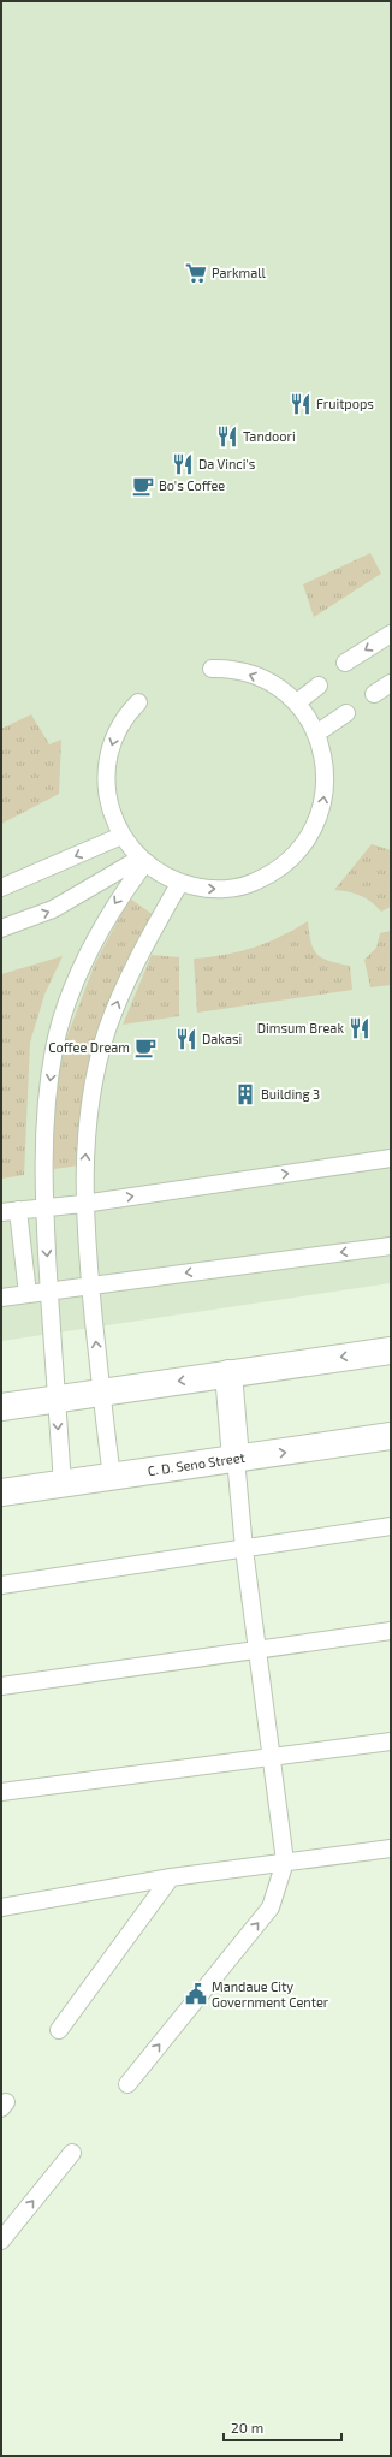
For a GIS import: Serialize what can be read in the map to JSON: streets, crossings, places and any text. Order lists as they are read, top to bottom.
{
  "streets": {
    "street": ["C. D. Seno Street"]
  },
  "places": {
    "supermarket": ["Parkmall"],
    "restaurant": [
      "Fruitpops",
      "Tandoori",
      "Da Vinci's",
      "Dimsum Break",
      "Dakasi"
    ],
    "cafe": ["Bo's Coffee", "Coffee Dream"],
    "building": ["Building 3"],
    "public building": ["Mandaue City Government Center"]
  },
  "scale_bar": "20 m"
}
